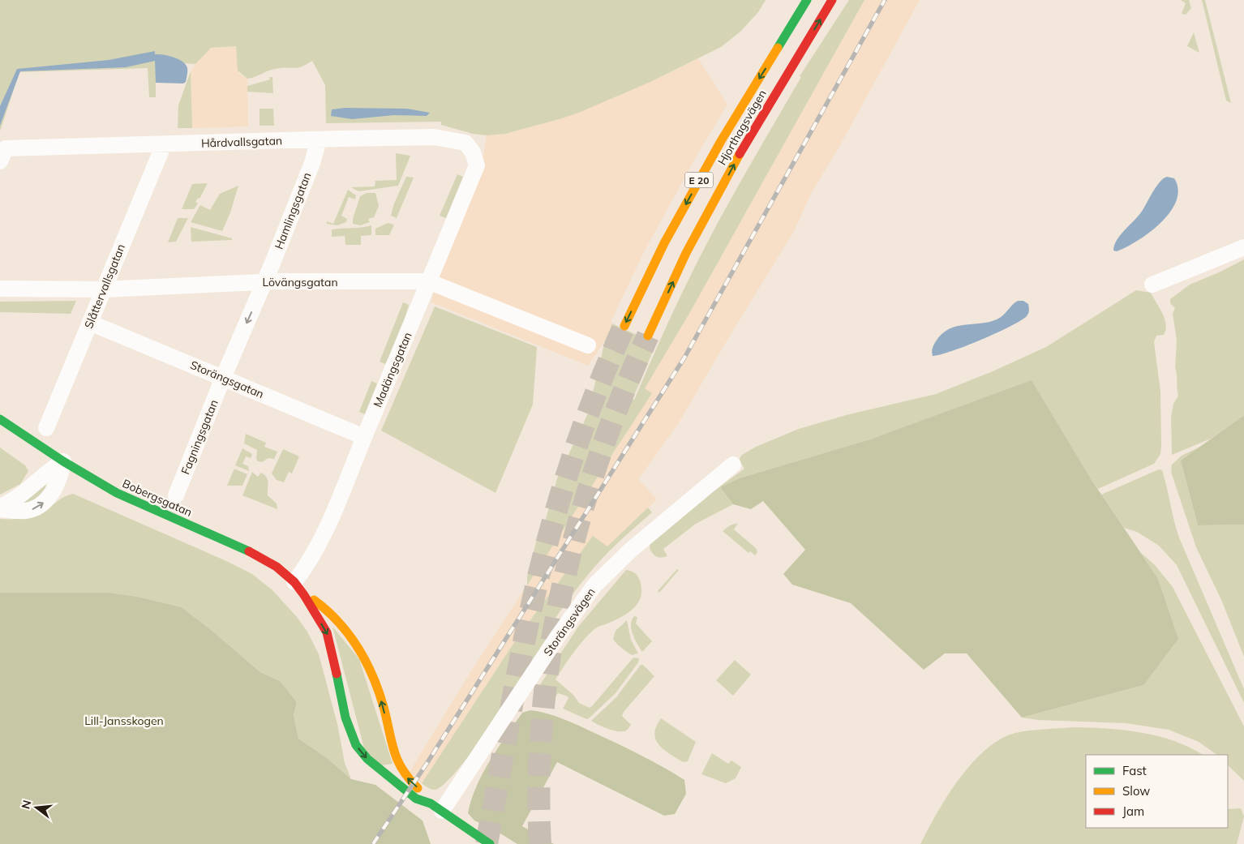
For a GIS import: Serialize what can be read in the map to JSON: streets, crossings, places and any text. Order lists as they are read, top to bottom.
{
  "streets": {
    "main road": ["Hjorthagsvägen", "E 20", "Bobergsgatan"],
    "street": [
      "Hårdvallsgatan",
      "Hamlingsgatan",
      "Lövängsgatan",
      "Slåttervallsgatan",
      "Madängsgatan",
      "Storängsgatan",
      "Fagningsgatan",
      "Storängsvägen"
    ]
  },
  "crossings": [
    ["Hårdvallsgatan", "Hamlingsgatan"],
    ["Hårdvallsgatan", "Slåttervallsgatan"],
    ["Hårdvallsgatan", "Madängsgatan"],
    ["Hamlingsgatan", "Lövängsgatan"],
    ["Hamlingsgatan", "Storängsgatan"],
    ["Hamlingsgatan", "Fagningsgatan"],
    ["Lövängsgatan", "Slåttervallsgatan"],
    ["Lövängsgatan", "Madängsgatan"],
    ["Slåttervallsgatan", "Storängsgatan"],
    ["Madängsgatan", "Storängsgatan"],
    ["Madängsgatan", "Bobergsgatan"],
    ["Storängsgatan", "Fagningsgatan"],
    ["Bobergsgatan", "Storängsvägen"]
  ],
  "one_way": ["Hamlingsgatan"],
  "parks": ["Lill-Jansskogen"],
  "legend": ["Fast", "Slow", "Jam"],
  "north": "left"
}
